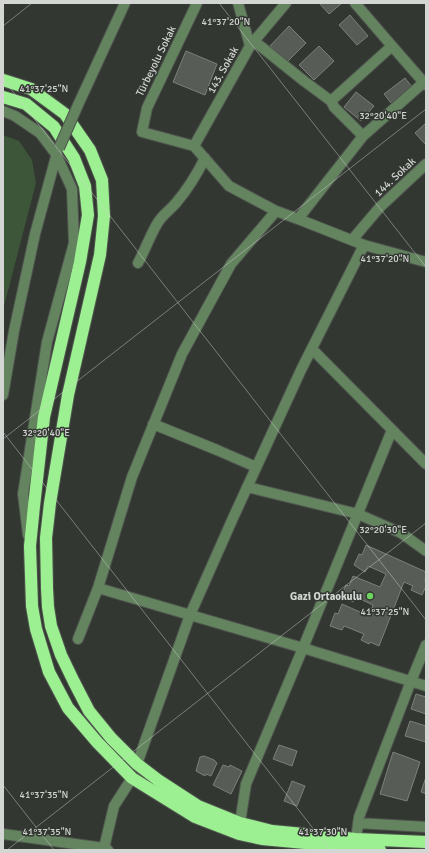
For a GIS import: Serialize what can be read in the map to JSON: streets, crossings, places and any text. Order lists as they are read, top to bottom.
{
  "streets": {
    "street": ["Türbeyolu Sokak", "143. Sokak", "144. Sokak"]
  },
  "crossings": [
    ["Türbeyolu Sokak", "143. Sokak"]
  ],
  "places": ["Gazi Ortaokulu"],
  "coordinates": [
    "41°37'20\"N",
    "41°37'25\"N",
    "32°20'40\"E",
    "32°20'30\"E",
    "41°37'35\"N",
    "41°37'30\"N"
  ]
}
